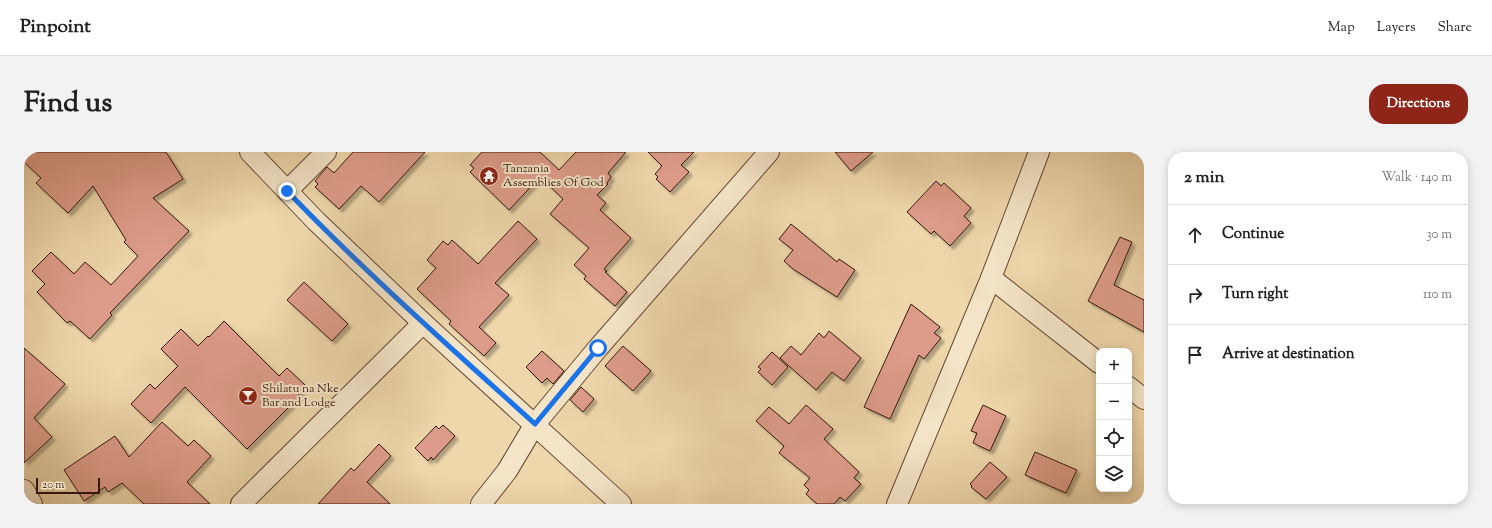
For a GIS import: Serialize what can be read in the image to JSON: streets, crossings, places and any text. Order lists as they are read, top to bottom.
{
  "places": {
    "temple": ["Tanzania Assemblies Of God"],
    "bar": ["Shilatu na Nke Bar and Lodge"]
  },
  "scale_bar": "20 m",
  "page": {
    "header": "Pinpoint",
    "nav": ["Map", "Layers", "Share"],
    "title": "Find us",
    "buttons": "Directions",
    "heading": ["2 min", "Walk · 140 m"],
    "list": [
      ["Continue", "30 m"],
      ["Turn right", "110 m"],
      "Arrive at destination"
    ],
    "map_buttons": ["+", "−"],
    "scale": "20 m"
  }
}
